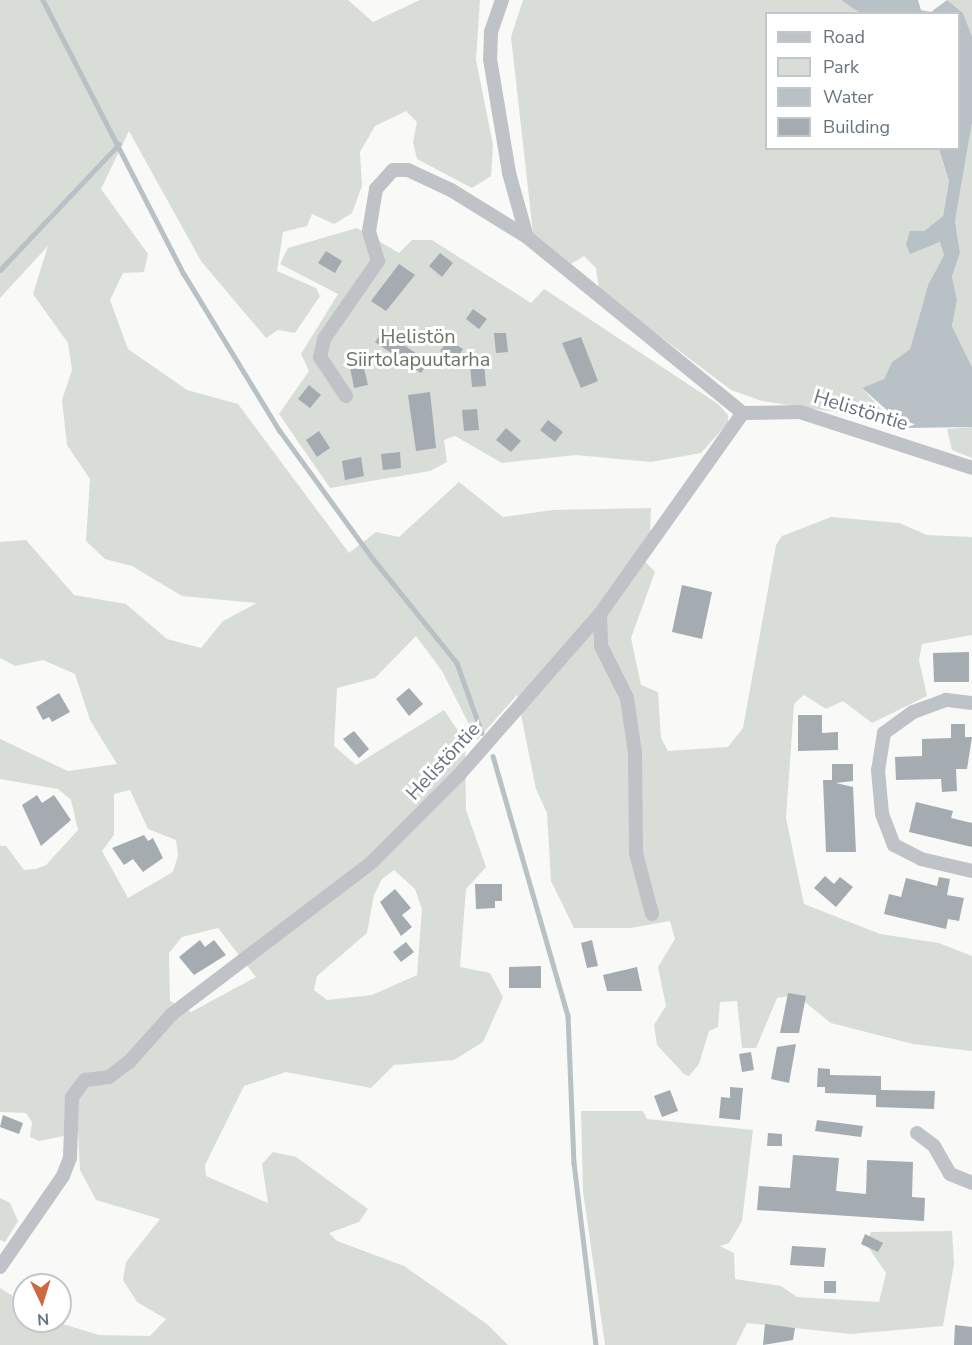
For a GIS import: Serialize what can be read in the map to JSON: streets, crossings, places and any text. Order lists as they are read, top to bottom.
{
  "streets": {
    "street": ["Helistöntie"]
  },
  "parks": ["Helistön Siirtolapuutarha"],
  "legend": [
    "Road",
    "Park",
    "Water",
    "Building"
  ],
  "north": "bottom"
}
